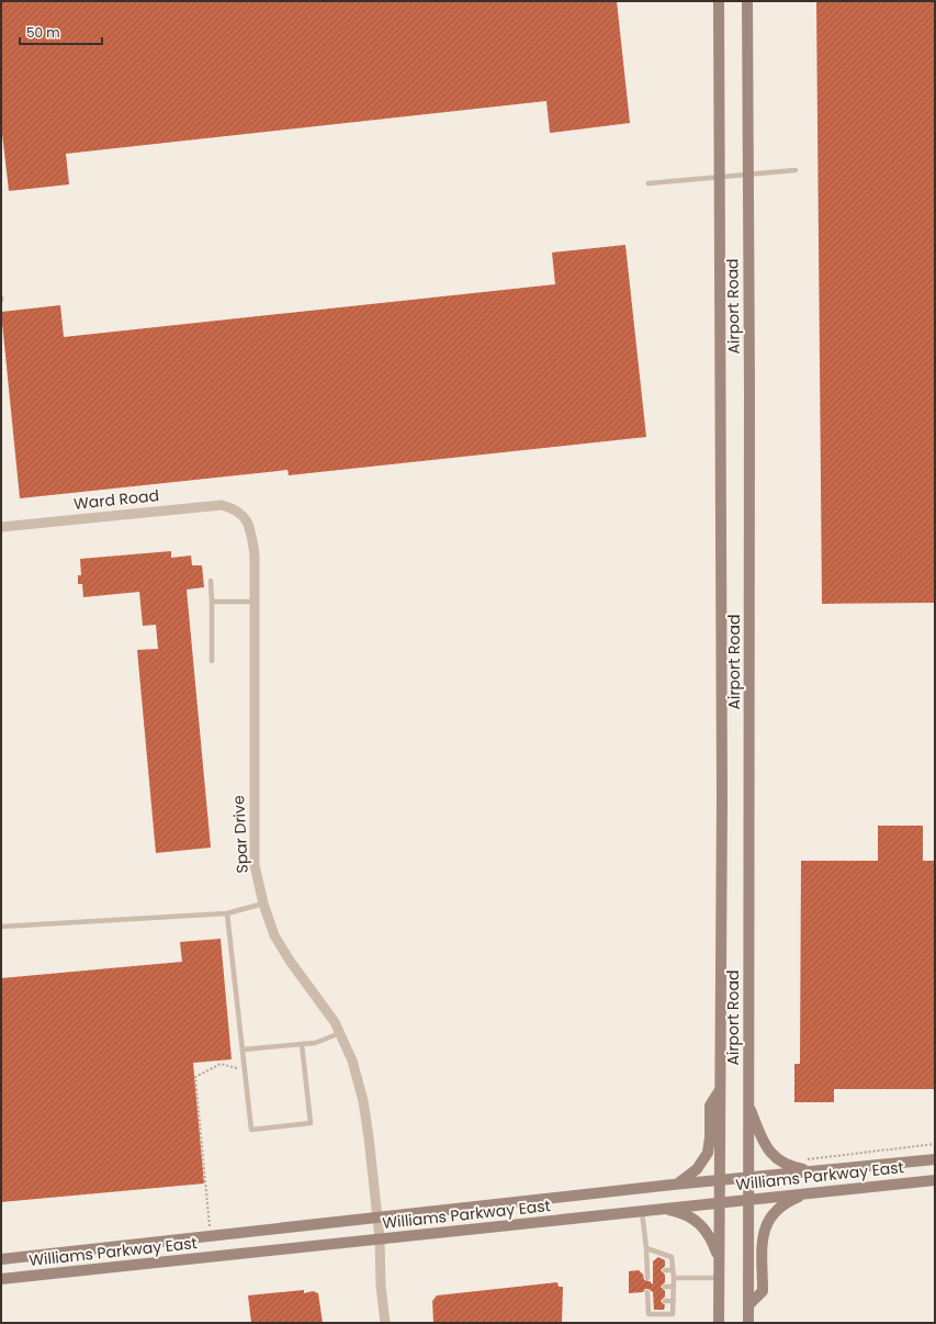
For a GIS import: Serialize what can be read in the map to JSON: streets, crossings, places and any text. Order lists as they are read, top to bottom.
{
  "streets": {
    "main road": ["Airport Road", "Williams Parkway East"],
    "street": ["Ward Road", "Spar Drive"]
  },
  "crossings": [
    ["Airport Road", "Williams Parkway East"],
    ["Ward Road", "Spar Drive"],
    ["Spar Drive", "Williams Parkway East"]
  ],
  "scale_bar": "50 m"
}
